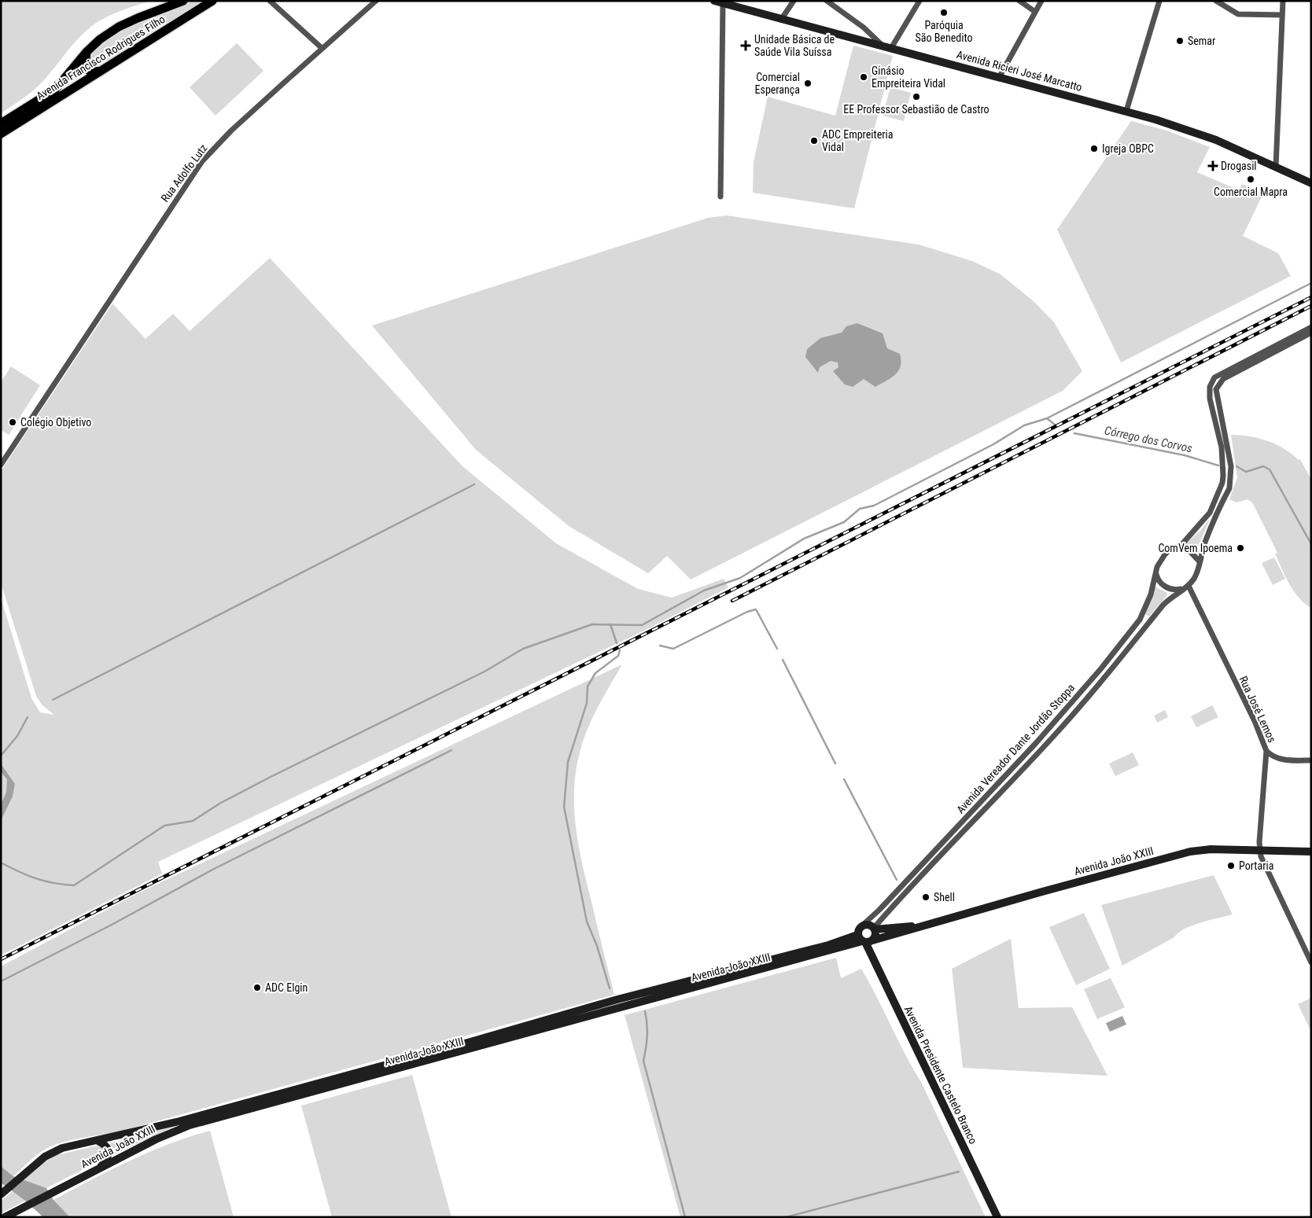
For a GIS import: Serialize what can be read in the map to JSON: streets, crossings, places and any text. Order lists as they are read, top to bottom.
{
  "streets": {
    "main road": [
      "Avenida Francisco Rodrigues Filho",
      "Avenida Ricieri José Marcatto",
      "Avenida João XXIII",
      "Avenida Presidente Castelo Branco"
    ],
    "street": ["Rua Adolfo Lutz", "Rua José Lemos", "Avenida Vereador Dante Jordão Stoppa"]
  },
  "crossings": [
    ["Rua José Lemos", "Avenida Vereador Dante Jordão Stoppa"],
    ["Rua José Lemos", "Avenida João XXIII"],
    ["Avenida Vereador Dante Jordão Stoppa", "Avenida João XXIII"],
    ["Avenida João XXIII", "Avenida Presidente Castelo Branco"]
  ],
  "water": ["Córrego dos Corvos"],
  "places": {
    "other": [
      "Paróquia São Benedito",
      "Semar",
      "Ginásio Empreiteira Vidal",
      "Comercial Esperança",
      "EE Professor Sebastião de Castro",
      "ADC Empreiteria Vidal",
      "Igreja OBPC",
      "Comercial Mapra",
      "Colégio Objetivo",
      "ComVem Ipoema",
      "Portaria",
      "Shell",
      "ADC Elgin"
    ],
    "health": ["Unidade Básica de Saúde Vila Suíssa", "Drogasil"]
  }
}
